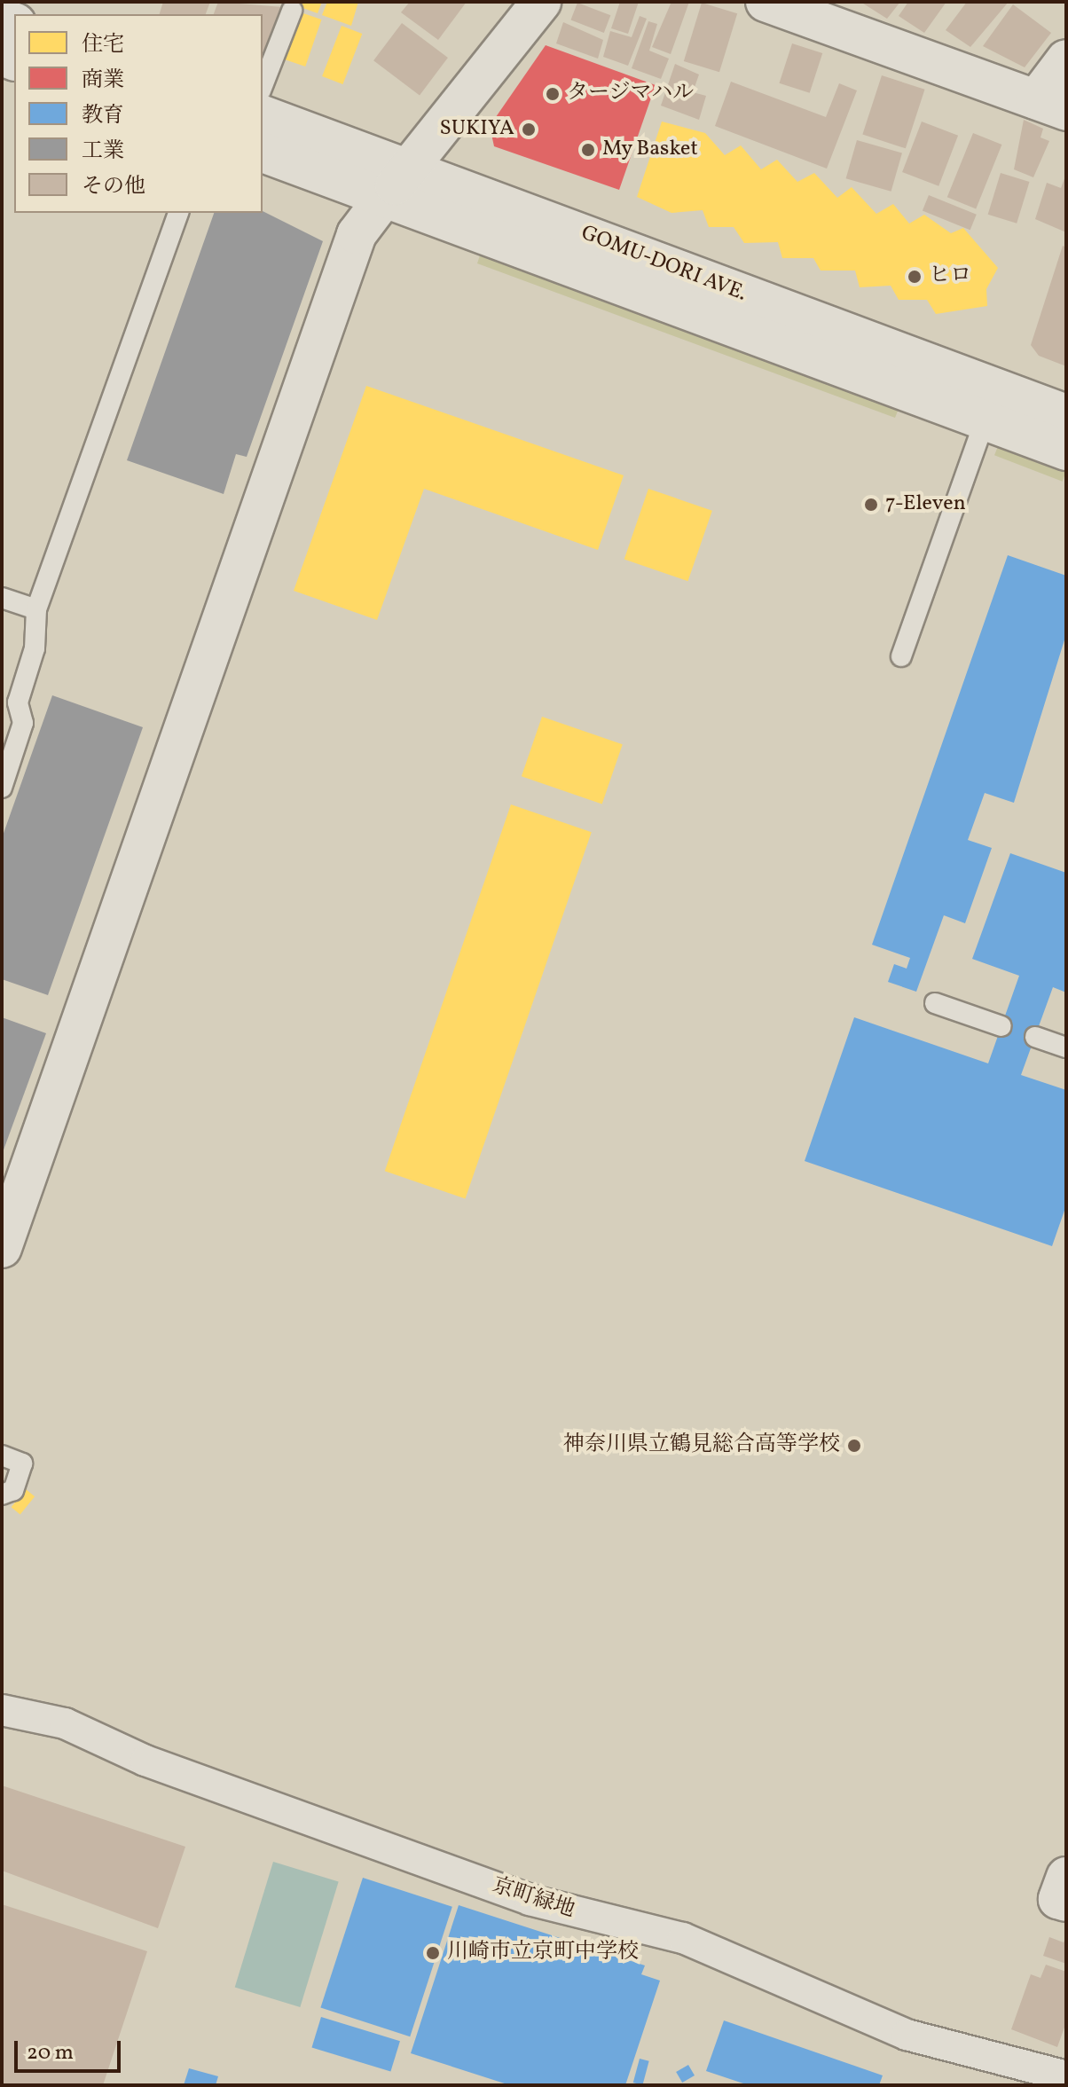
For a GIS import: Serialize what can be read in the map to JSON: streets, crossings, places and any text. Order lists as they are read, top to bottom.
{
  "streets": {
    "street": ["GOMU-DORI AVE.", "京町緑地"]
  },
  "places": [
    "タージマハル",
    "SUKIYA",
    "My Basket",
    "ヒロ",
    "7-Eleven",
    "神奈川県立鶴見総合高等学校",
    "川崎市立京町中学校"
  ],
  "legend": [
    "住宅",
    "商業",
    "教育",
    "工業",
    "その他"
  ],
  "scale_bar": "20 m"
}
